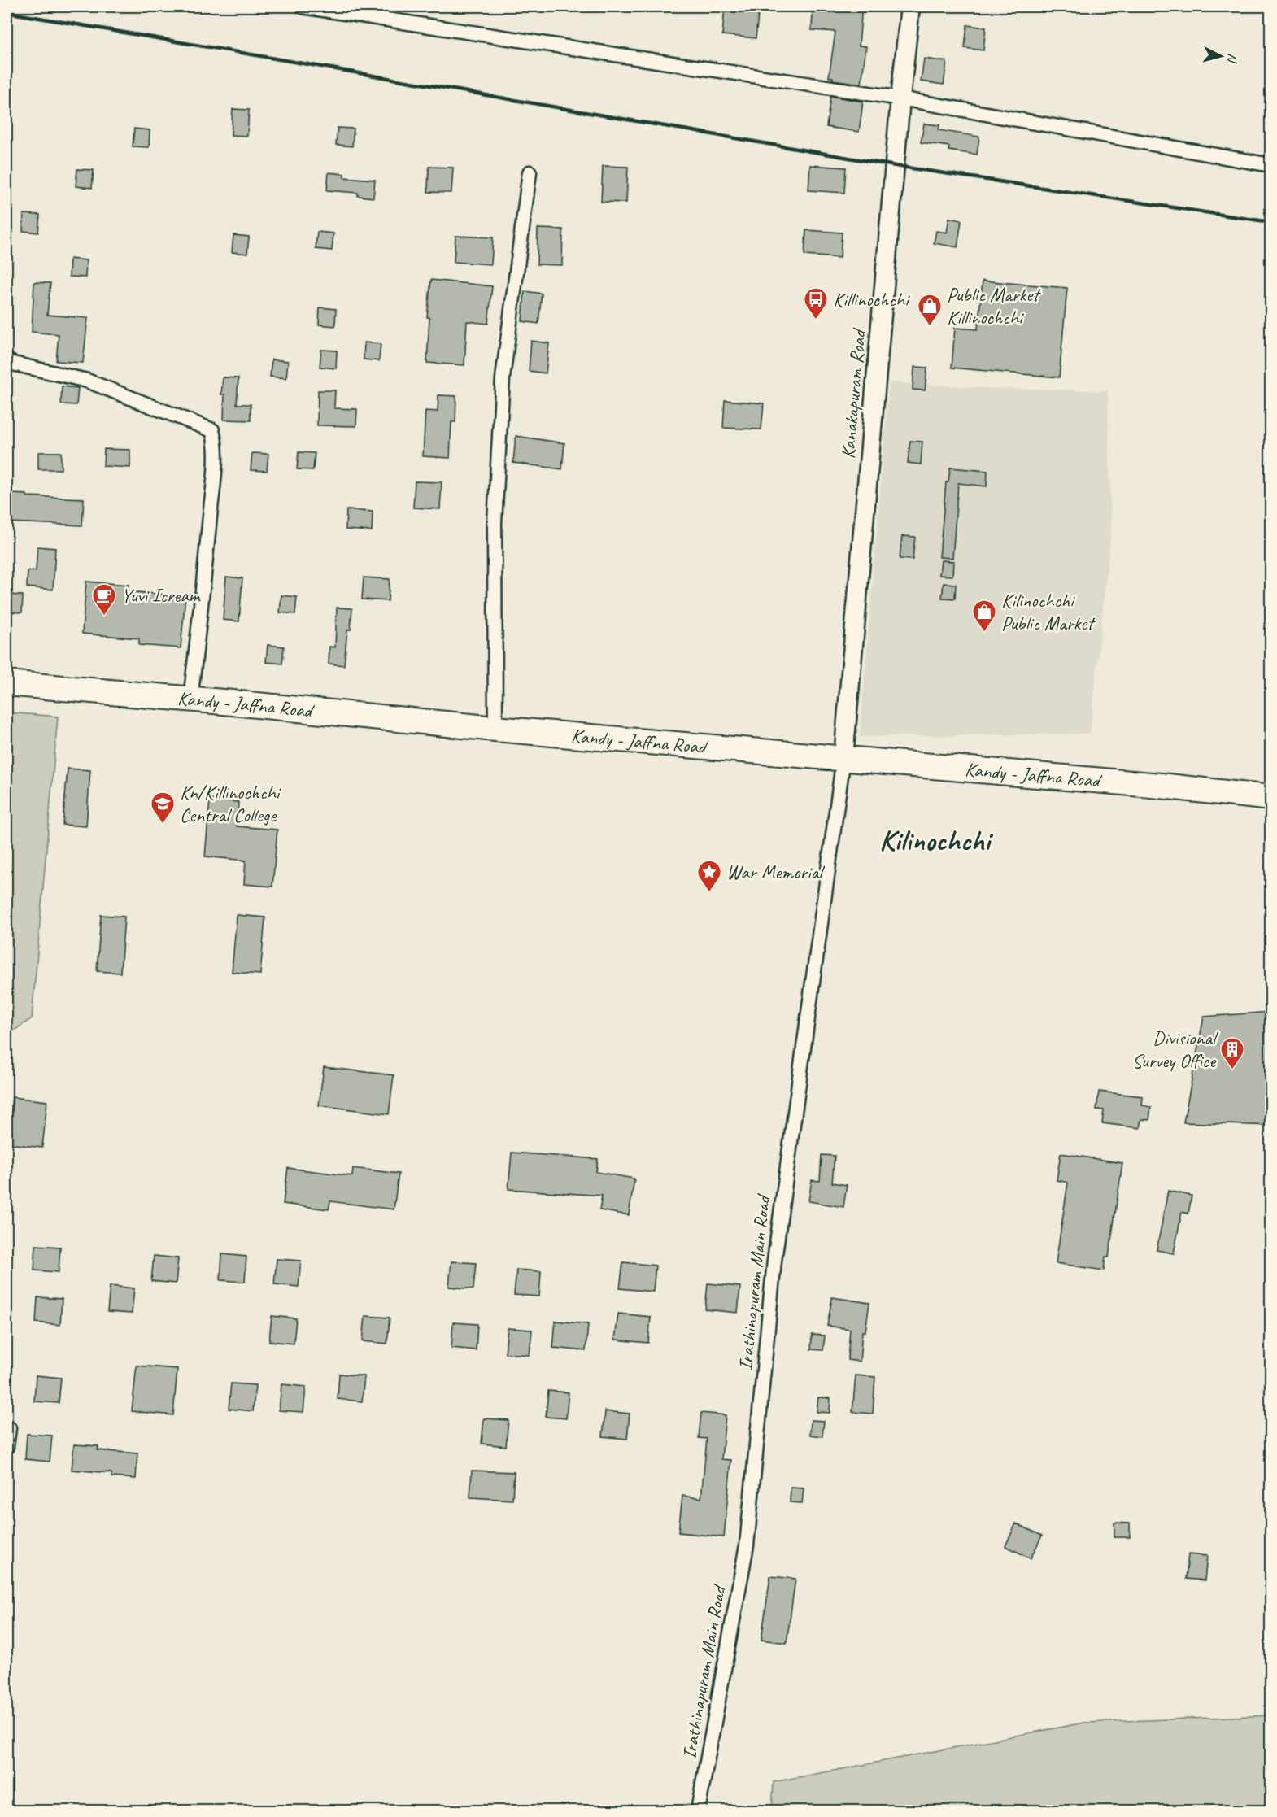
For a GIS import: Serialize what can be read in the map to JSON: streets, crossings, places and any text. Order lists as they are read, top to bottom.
{
  "streets": {
    "highway": ["Kandy - Jaffna Road"],
    "street": ["Kanakapuram Road", "Irathinapuram Main Road"]
  },
  "crossings": [
    ["Kanakapuram Road", "Kandy - Jaffna Road"],
    ["Kanakapuram Road", "Irathinapuram Main Road"],
    ["Kandy - Jaffna Road", "Irathinapuram Main Road"]
  ],
  "districts": ["Kilinochchi"],
  "places": {
    "bus stop": ["Killinochchi"],
    "shop": ["Public Market Killinochchi", "Kilinochchi Public Market"],
    "cafe": ["Yuvi Icream"],
    "school or university": ["Kn/Killinochchi Central College"],
    "place": ["War Memorial"],
    "building": ["Divisional Survey Office"]
  },
  "north": "right"
}
